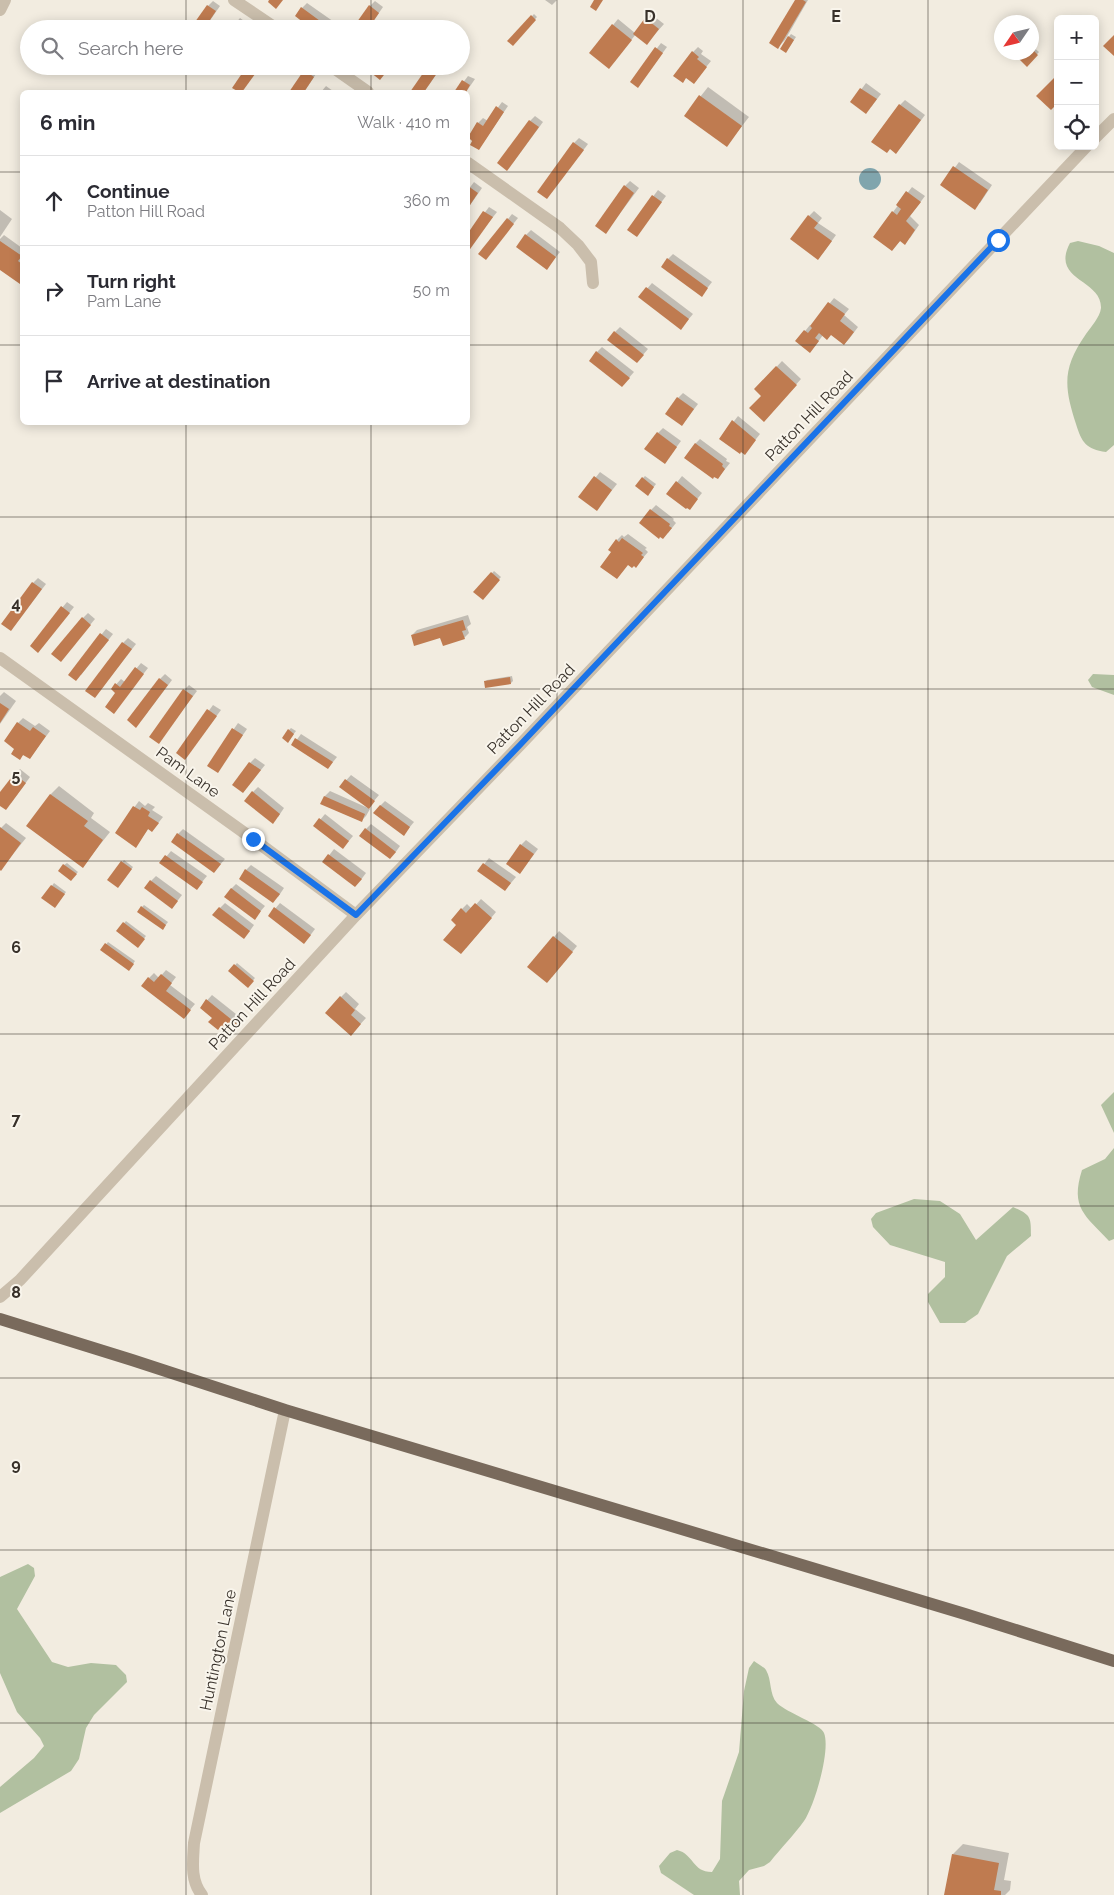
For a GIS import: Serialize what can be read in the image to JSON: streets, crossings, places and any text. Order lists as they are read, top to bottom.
{
  "streets": {
    "street": ["Patton Hill Road", "Pam Lane", "Huntington Lane"]
  },
  "crossings": [
    ["Patton Hill Road", "Pam Lane"]
  ],
  "north": "bottom left",
  "page": {
    "map_buttons": ["+", "−"],
    "search": "Search here",
    "heading": ["6 min", "Walk · 410 m"],
    "list": [
      ["Continue", "Patton Hill Road", "360 m"],
      ["Turn right", "Pam Lane", "50 m"],
      "Arrive at destination"
    ]
  },
  "grid": {
    "columns": ["D", "E"],
    "rows": [
      "4",
      "5",
      "6",
      "7",
      "8",
      "9"
    ]
  }
}
